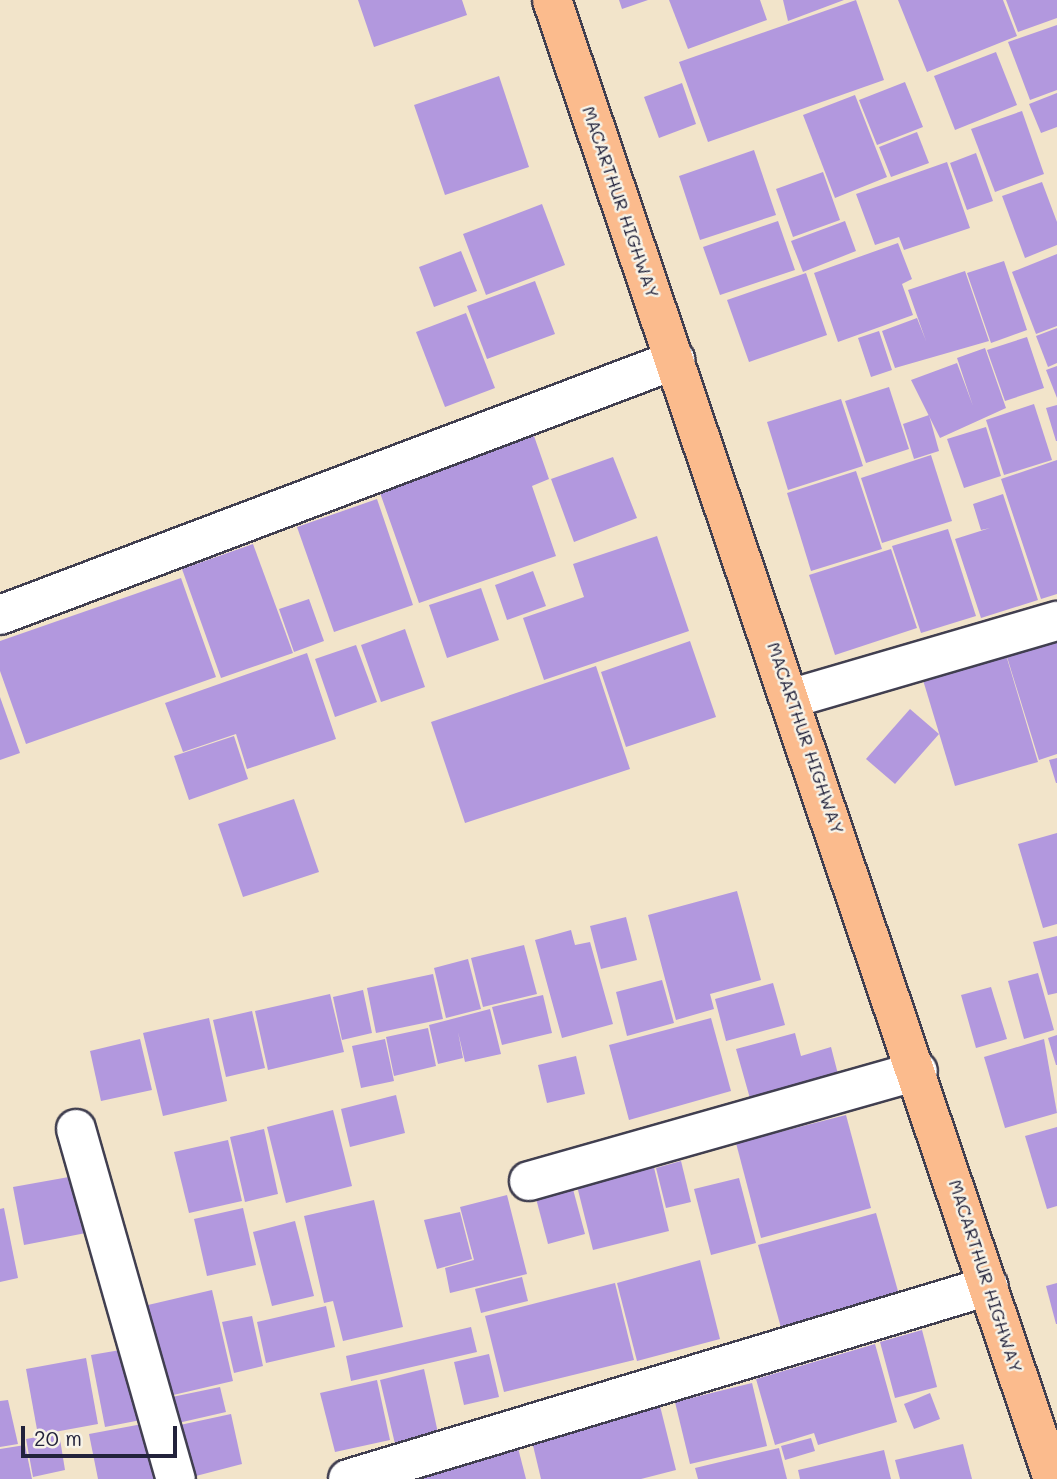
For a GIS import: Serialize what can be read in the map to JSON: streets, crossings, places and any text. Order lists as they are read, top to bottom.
{
  "streets": {
    "highway": ["MACARTHUR HIGHWAY"]
  },
  "scale_bar": "20 m"
}
